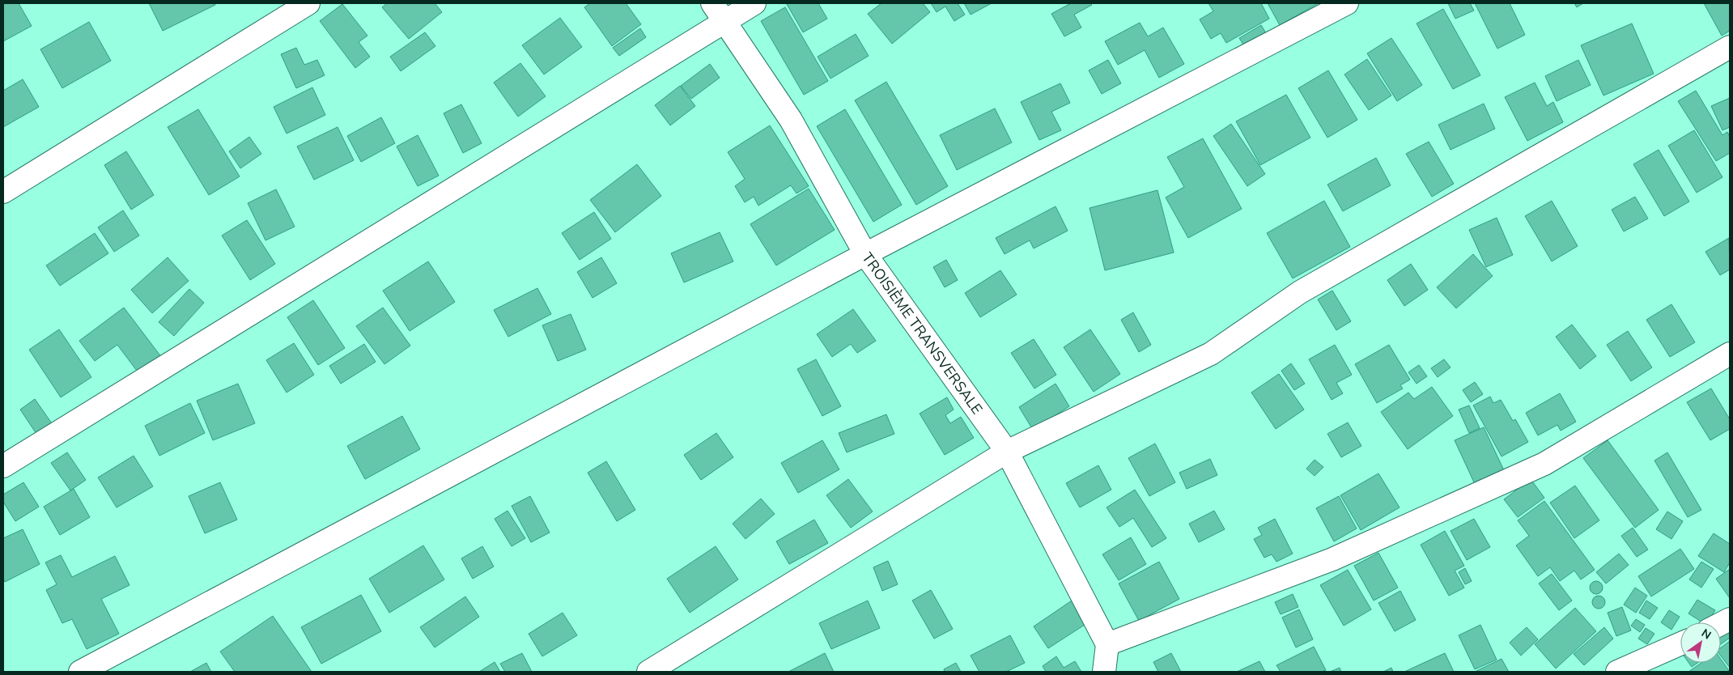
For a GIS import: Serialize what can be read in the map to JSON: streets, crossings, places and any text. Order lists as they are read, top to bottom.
{
  "streets": {
    "street": ["TROISIÈME TRANSVERSALE"]
  },
  "north": "top right"
}
